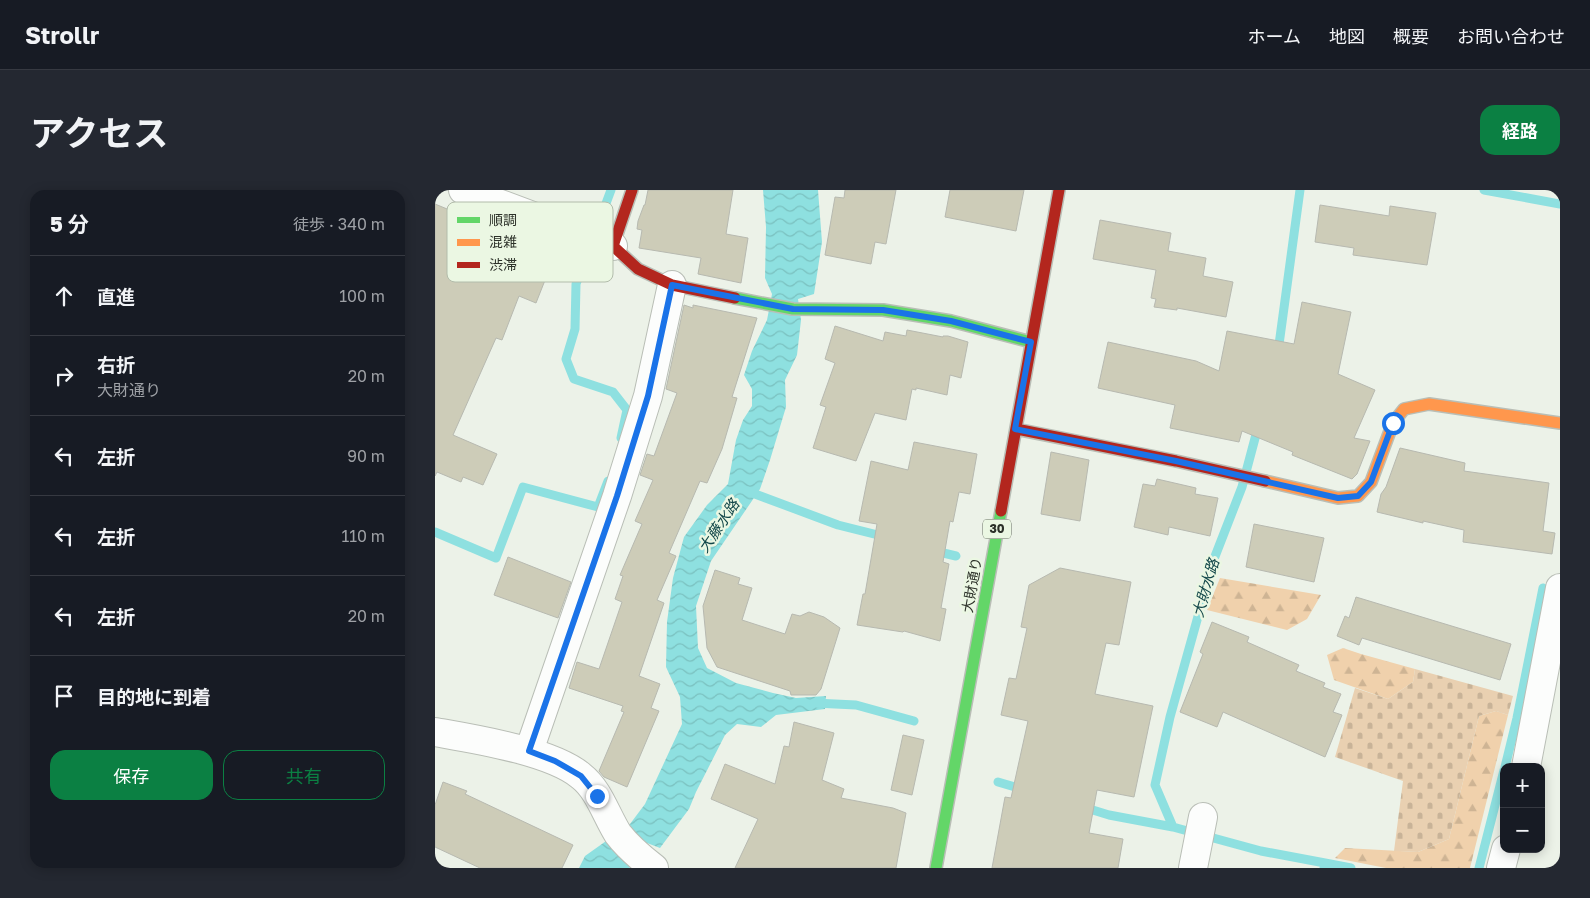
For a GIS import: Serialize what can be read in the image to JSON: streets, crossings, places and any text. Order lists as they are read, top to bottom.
{
  "streets": {
    "street": ["30", "大財通り"]
  },
  "water": ["大藤水路", "大財水路"],
  "legend": ["順調", "混雑", "渋滞"],
  "page": {
    "header": "Strollr",
    "nav": [
      "ホーム",
      "地図",
      "概要",
      "お問い合わせ"
    ],
    "title": "アクセス",
    "buttons": [
      "経路",
      ["保存", "共有"]
    ],
    "heading": ["5 分", "徒歩 · 340 m"],
    "list": [
      ["直進", "100 m"],
      ["右折", "大財通り", "20 m"],
      ["左折", "90 m"],
      ["左折", "110 m"],
      ["左折", "20 m"],
      "目的地に到着"
    ],
    "map_buttons": ["+", "−"]
  }
}
